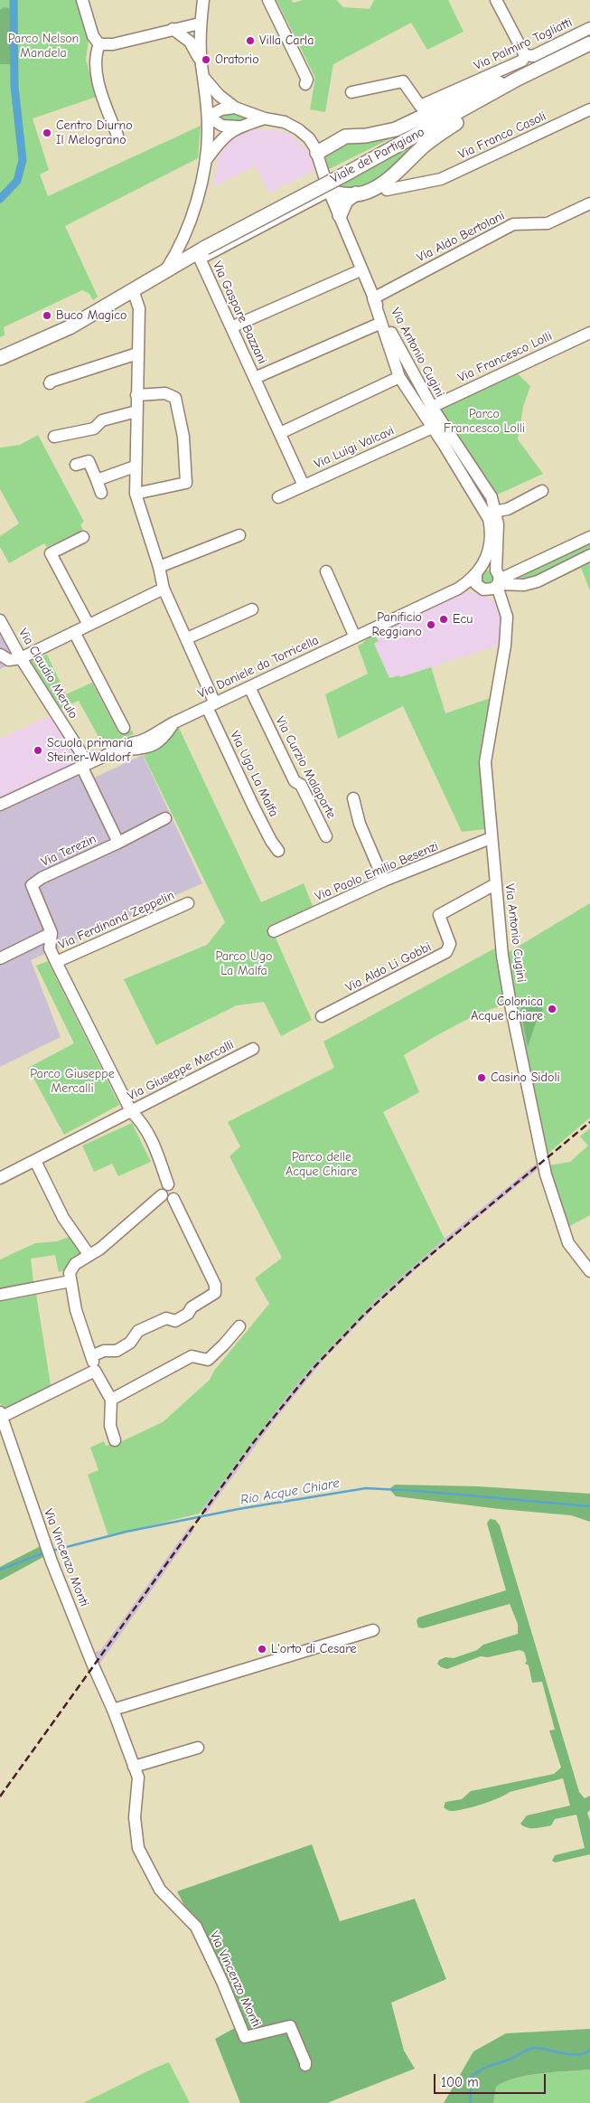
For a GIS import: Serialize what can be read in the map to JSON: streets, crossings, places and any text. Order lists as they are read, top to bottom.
{
  "streets": {
    "main road": ["Viale del Partigiano"],
    "street": [
      "Via Palmiro Togliatti",
      "Via Franco Casoli",
      "Via Aldo Bertolani",
      "Via Gaspare Bazzani",
      "Via Antonio Cugini",
      "Via Francesco Lolli",
      "Via Luigi Valcavi",
      "Via Daniele da Torricella",
      "Via Claudio Merulo",
      "Via Curzio Malaparte",
      "Via Ugo La Malfa",
      "Via Terezin",
      "Via Paolo Emilio Besenzi",
      "Via Ferdinand Zeppelin",
      "Via Aldo Li Gobbi",
      "Via Giuseppe Mercalli",
      "Via Vincenzo Monti"
    ]
  },
  "crossings": [
    ["Viale del Partigiano", "Via Ugo La Malfa"],
    ["Via Aldo Bertolani", "Via Antonio Cugini"],
    ["Via Gaspare Bazzani", "Via Antonio Cugini"],
    ["Via Gaspare Bazzani", "Via Luigi Valcavi"],
    ["Via Antonio Cugini", "Via Francesco Lolli"],
    ["Via Antonio Cugini", "Via Luigi Valcavi"],
    ["Via Antonio Cugini", "Via Daniele da Torricella"],
    ["Via Antonio Cugini", "Via Paolo Emilio Besenzi"],
    ["Via Antonio Cugini", "Via Aldo Li Gobbi"],
    ["Via Daniele da Torricella", "Via Claudio Merulo"],
    ["Via Daniele da Torricella", "Via Curzio Malaparte"],
    ["Via Daniele da Torricella", "Via Ugo La Malfa"],
    ["Via Terezin", "Via Ferdinand Zeppelin"],
    ["Via Ferdinand Zeppelin", "Via Giuseppe Mercalli"]
  ],
  "water": ["Rio Acque Chiare"],
  "parks": [
    "Parco Nelson Mandela",
    "Parco Francesco Lolli",
    "Parco Ugo La Malfa",
    "Parco Giuseppe Mercalli",
    "Parco delle Acque Chiare"
  ],
  "places": [
    "Villa Carla",
    "Oratorio",
    "Centro Diurno Il Melograno",
    "Buco Magico",
    "Ecu",
    "Panificio Reggiano",
    "Scuola primaria Steiner-Waldorf",
    "Colonica Acque Chiare",
    "Casino Sidoli",
    "L'orto di Cesare"
  ],
  "scale_bar": "100 m"
}
